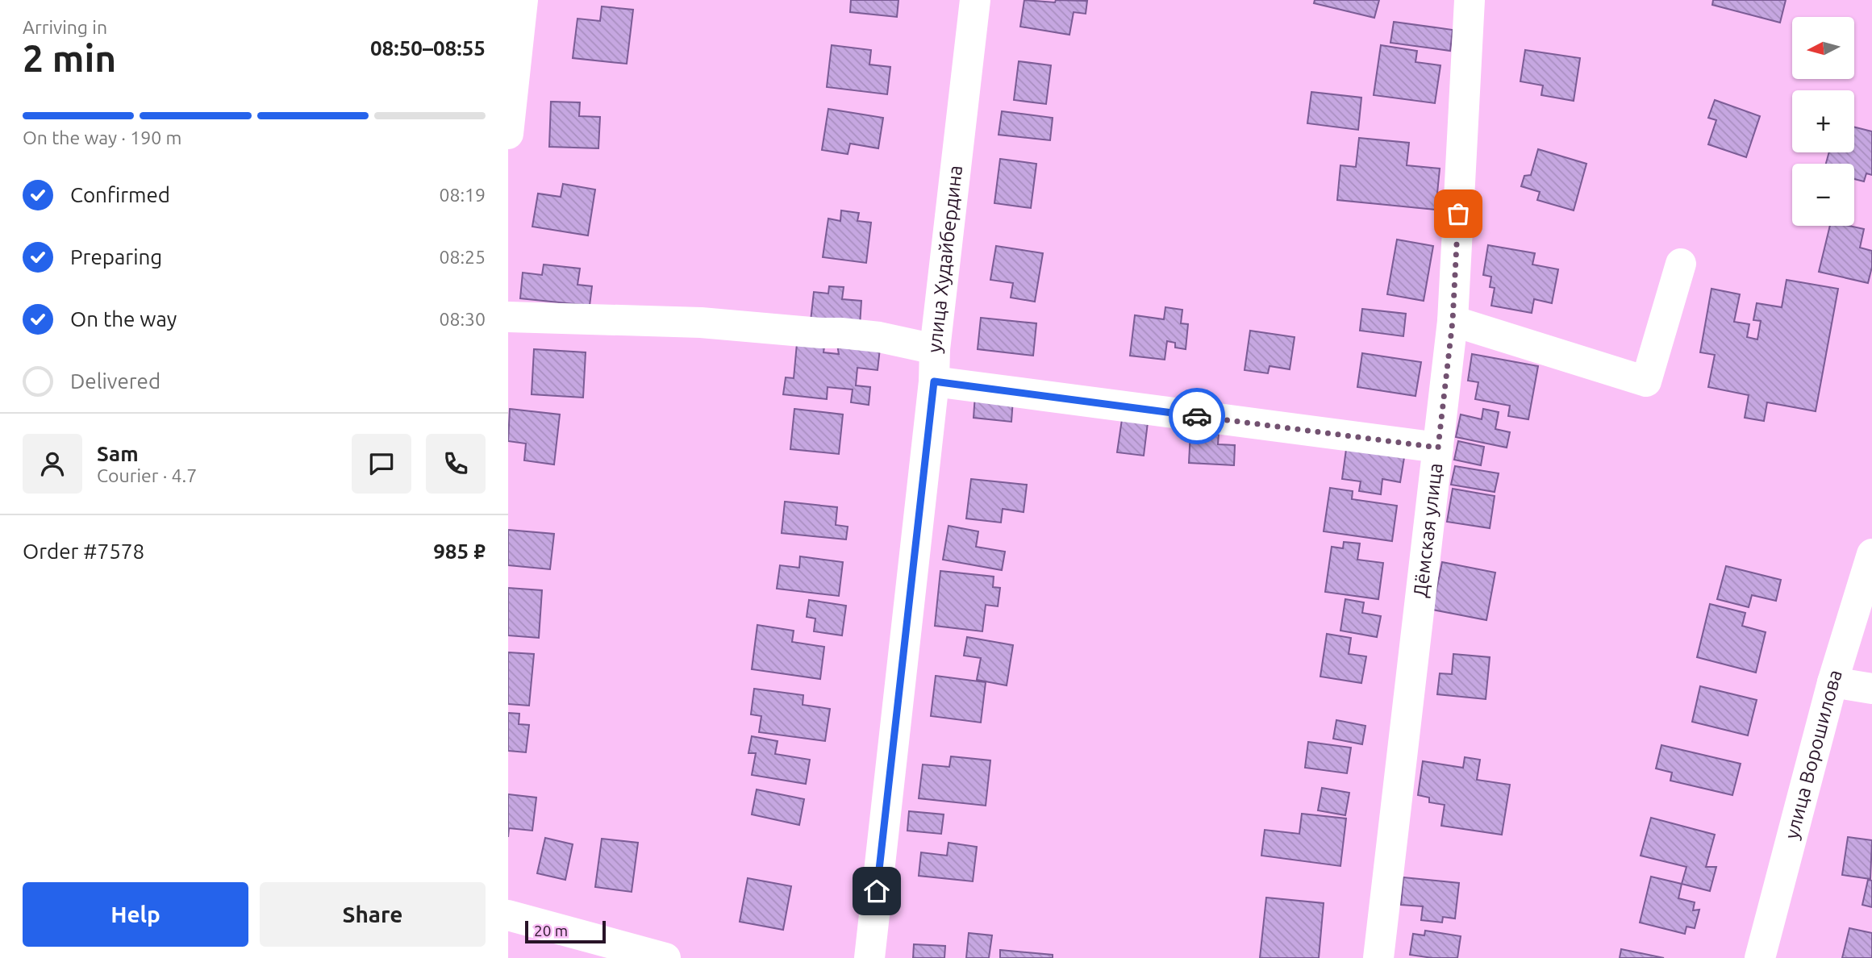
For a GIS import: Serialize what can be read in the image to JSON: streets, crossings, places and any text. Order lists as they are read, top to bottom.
{
  "streets": {
    "street": ["улица Худайбердина", "Дёмская улица", "улица Ворошилова"]
  },
  "scale_bar": "20 m",
  "north": "left",
  "page": {
    "heading": ["2 min", "Arriving in", "08:50–08:55"],
    "panel": [
      "Sam",
      "Courier · 4.7",
      "Order #7578",
      "985 ₽"
    ],
    "map_buttons": ["+", "−"],
    "bar": "On the way · 190 m",
    "list": [
      ["Confirmed", "08:19"],
      ["Preparing", "08:25"],
      ["On the way", "08:30"],
      "Delivered"
    ],
    "buttons": ["Help", "Share"],
    "scale": "20 m"
  }
}
